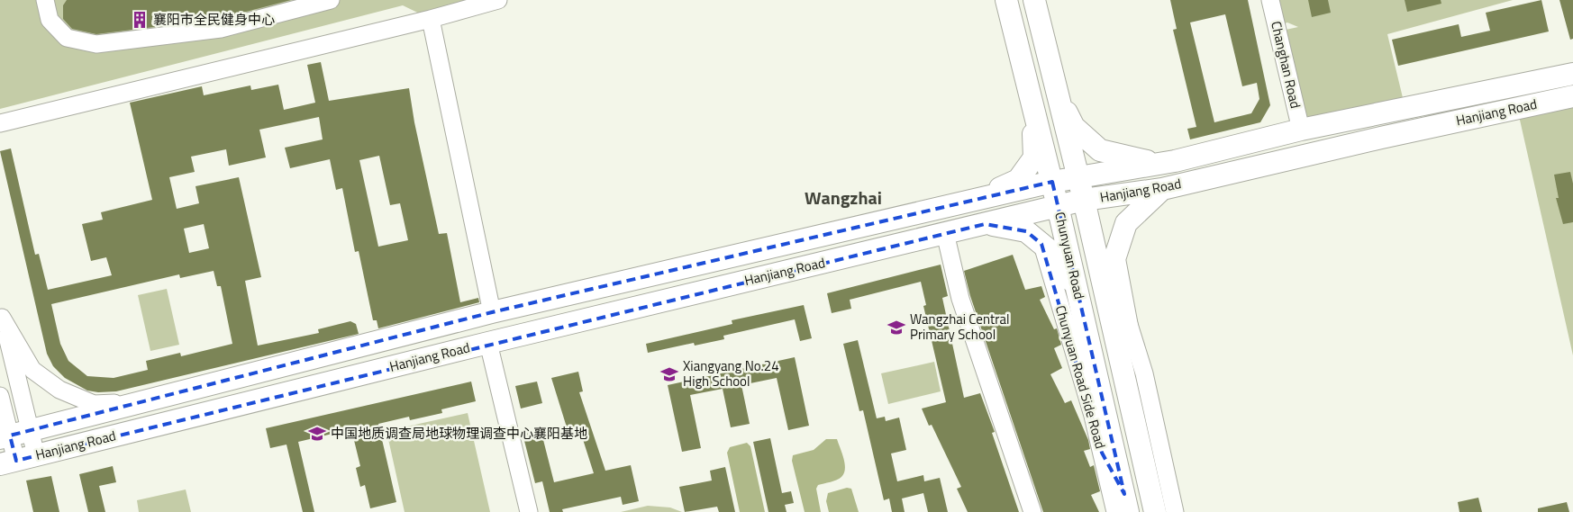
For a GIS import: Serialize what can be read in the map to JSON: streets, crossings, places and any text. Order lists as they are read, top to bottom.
{
  "streets": {
    "main road": ["Hanjiang Road", "Chunyuan Road"],
    "street": ["Changhan Road", "Chunyuan Road Side Road"]
  },
  "crossings": [
    ["Changhan Road", "Hanjiang Road"],
    ["Hanjiang Road", "Chunyuan Road"],
    ["Chunyuan Road", "Chunyuan Road Side Road"]
  ],
  "districts": ["Wangzhai"],
  "places": {
    "building": ["襄阳市全民健身中心"],
    "school or university": ["Wangzhai Central Primary School", "Xiangyang No.24 High School", "中国地质调查局地球物理调查中心襄阳基地"]
  }
}
